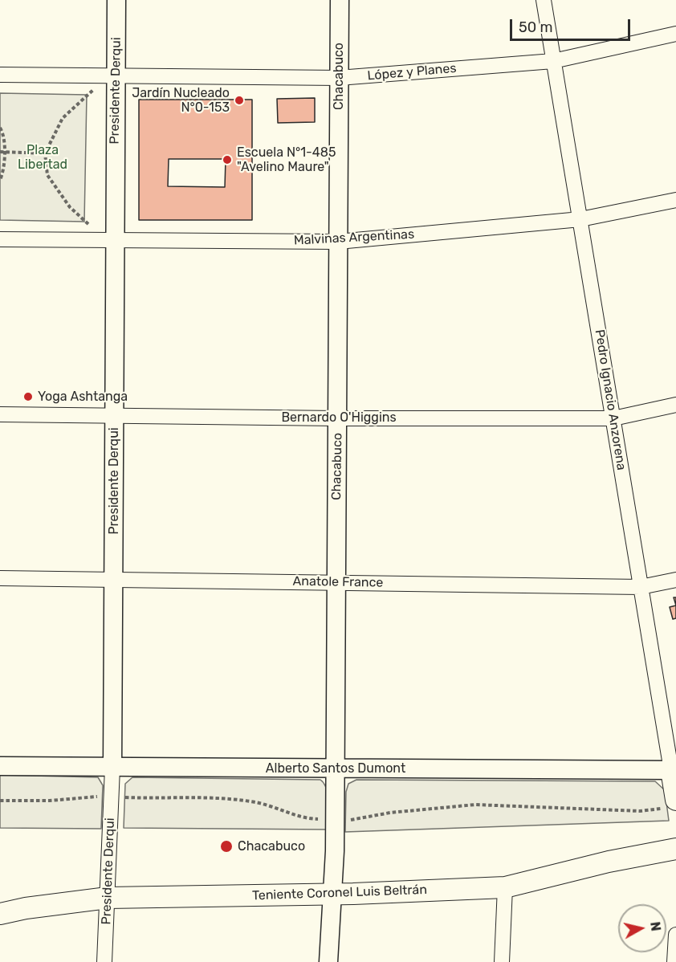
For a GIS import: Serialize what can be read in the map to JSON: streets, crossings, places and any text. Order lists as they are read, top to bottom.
{
  "streets": {
    "main road": ["Pedro Ignacio Anzorena", "Teniente Coronel Luis Beltrán"],
    "street": [
      "López y Planes",
      "Chacabuco",
      "Presidente Derqui",
      "Malvinas Argentinas",
      "Bernardo O'Higgins",
      "Anatole France",
      "Alberto Santos Dumont"
    ]
  },
  "crossings": [
    ["López y Planes", "Chacabuco"],
    ["López y Planes", "Presidente Derqui"],
    ["López y Planes", "Pedro Ignacio Anzorena"],
    ["Chacabuco", "Malvinas Argentinas"],
    ["Chacabuco", "Bernardo O'Higgins"],
    ["Chacabuco", "Anatole France"],
    ["Chacabuco", "Alberto Santos Dumont"],
    ["Chacabuco", "Teniente Coronel Luis Beltrán"],
    ["Presidente Derqui", "Malvinas Argentinas"],
    ["Presidente Derqui", "Bernardo O'Higgins"],
    ["Presidente Derqui", "Anatole France"],
    ["Presidente Derqui", "Alberto Santos Dumont"],
    ["Presidente Derqui", "Teniente Coronel Luis Beltrán"],
    ["Malvinas Argentinas", "Pedro Ignacio Anzorena"],
    ["Pedro Ignacio Anzorena", "Bernardo O'Higgins"],
    ["Pedro Ignacio Anzorena", "Anatole France"],
    ["Pedro Ignacio Anzorena", "Alberto Santos Dumont"]
  ],
  "parks": ["Plaza Libertad"],
  "places": [
    "Jardín Nucleado N°0-153",
    "Escuela N°1-485 \"Avelino Maure\"",
    "Yoga Ashtanga",
    "Chacabuco"
  ],
  "scale_bar": "50 m",
  "north": "right"
}
